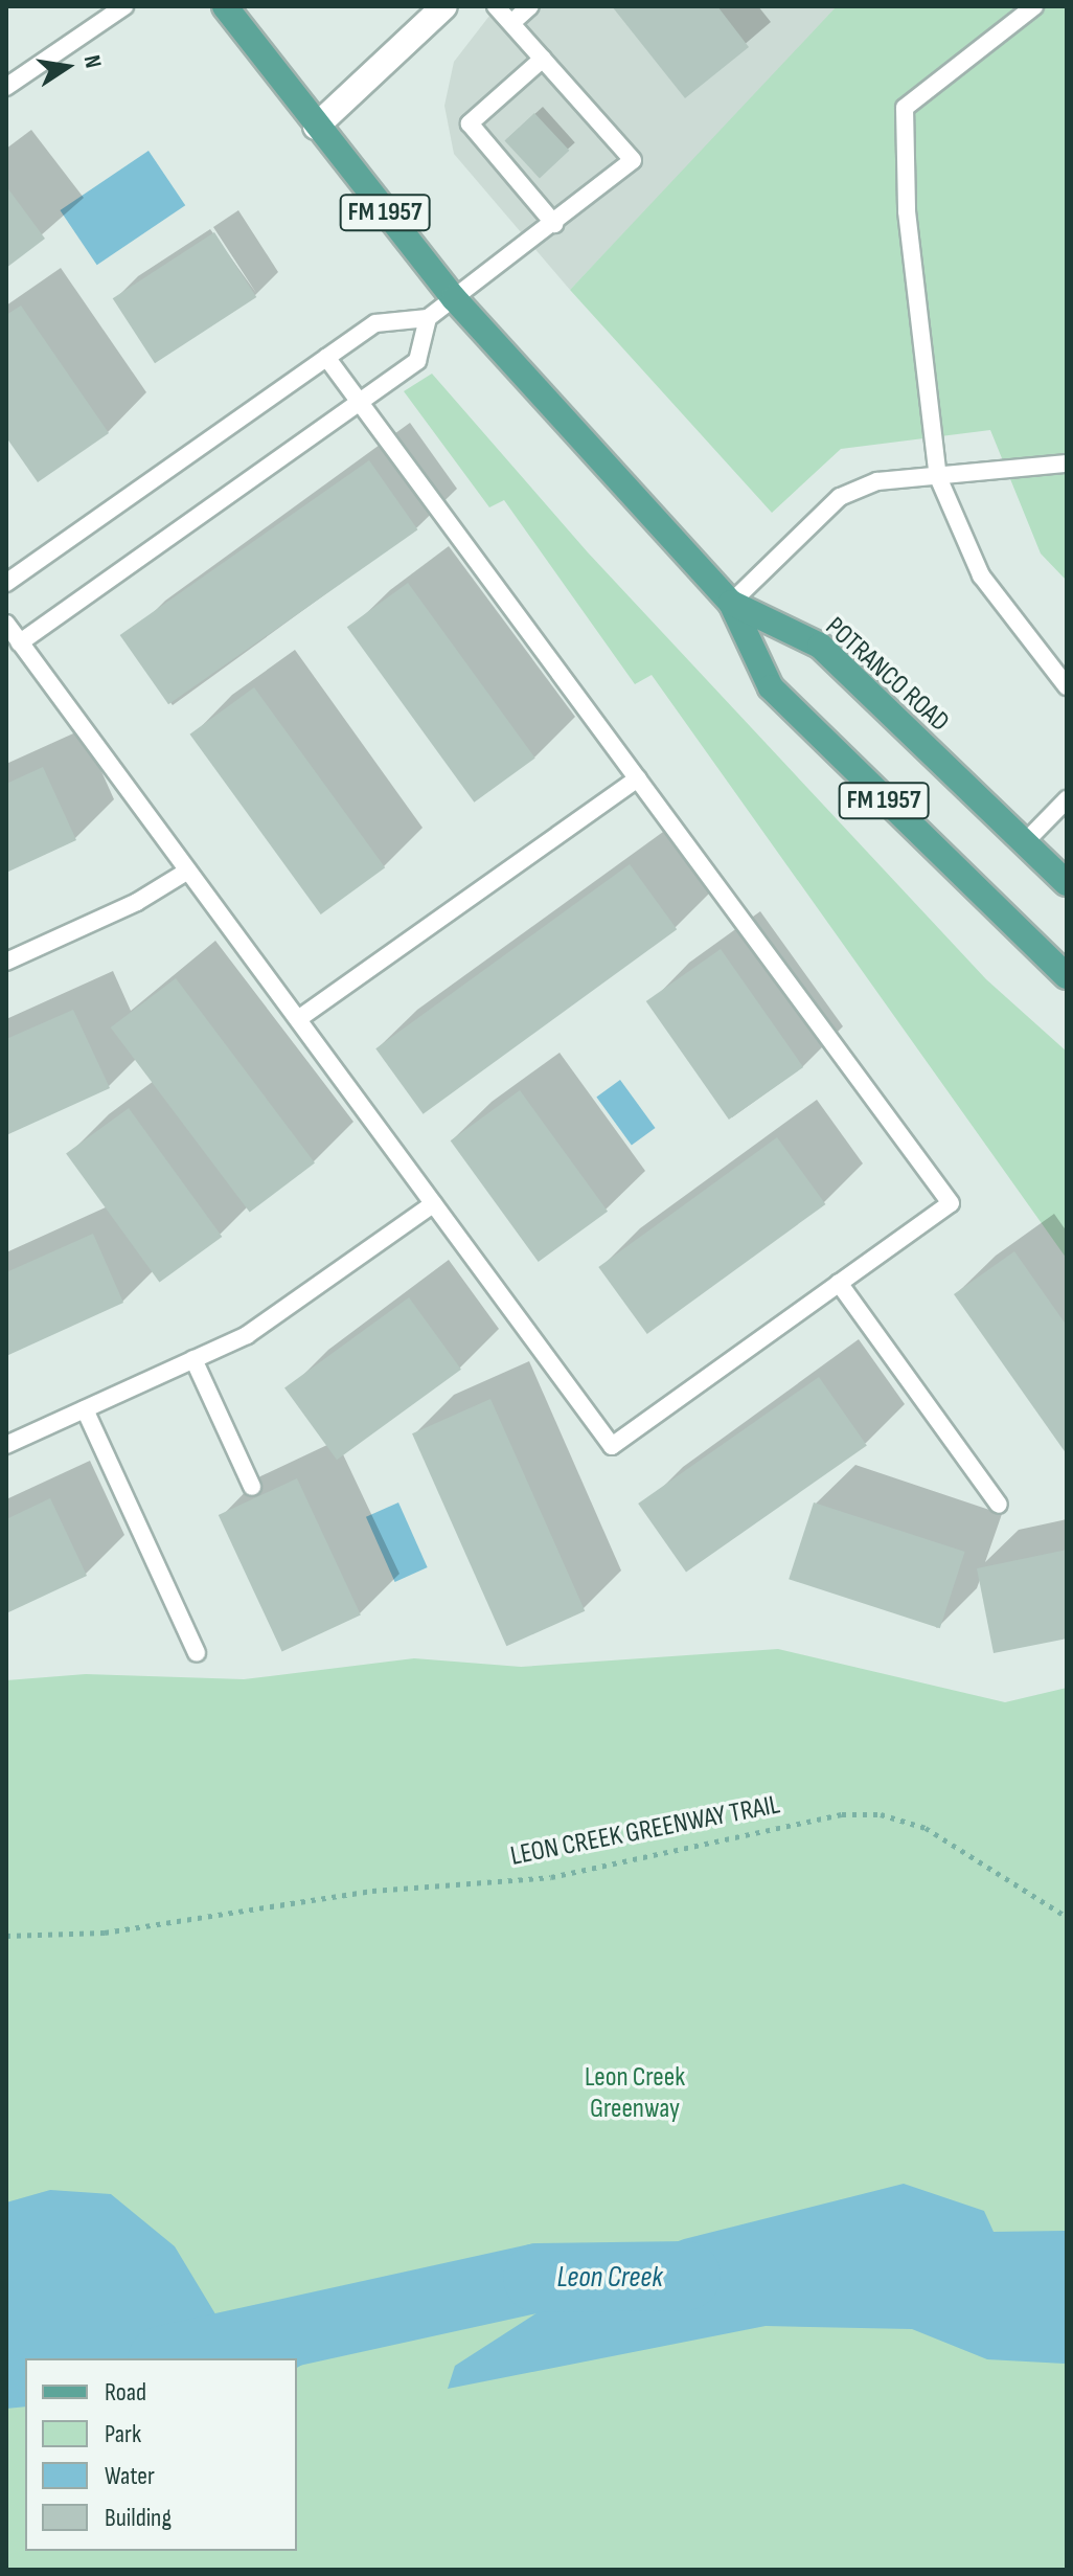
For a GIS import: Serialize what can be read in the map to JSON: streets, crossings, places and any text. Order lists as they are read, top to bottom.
{
  "streets": {
    "main road": ["FM 1957", "POTRANCO ROAD"],
    "path": ["LEON CREEK GREENWAY TRAIL"]
  },
  "crossings": [
    ["FM 1957", "POTRANCO ROAD"]
  ],
  "water": ["Leon Creek"],
  "parks": ["Leon Creek Greenway"],
  "legend": [
    "Road",
    "Park",
    "Water",
    "Building"
  ],
  "north": "right"
}
